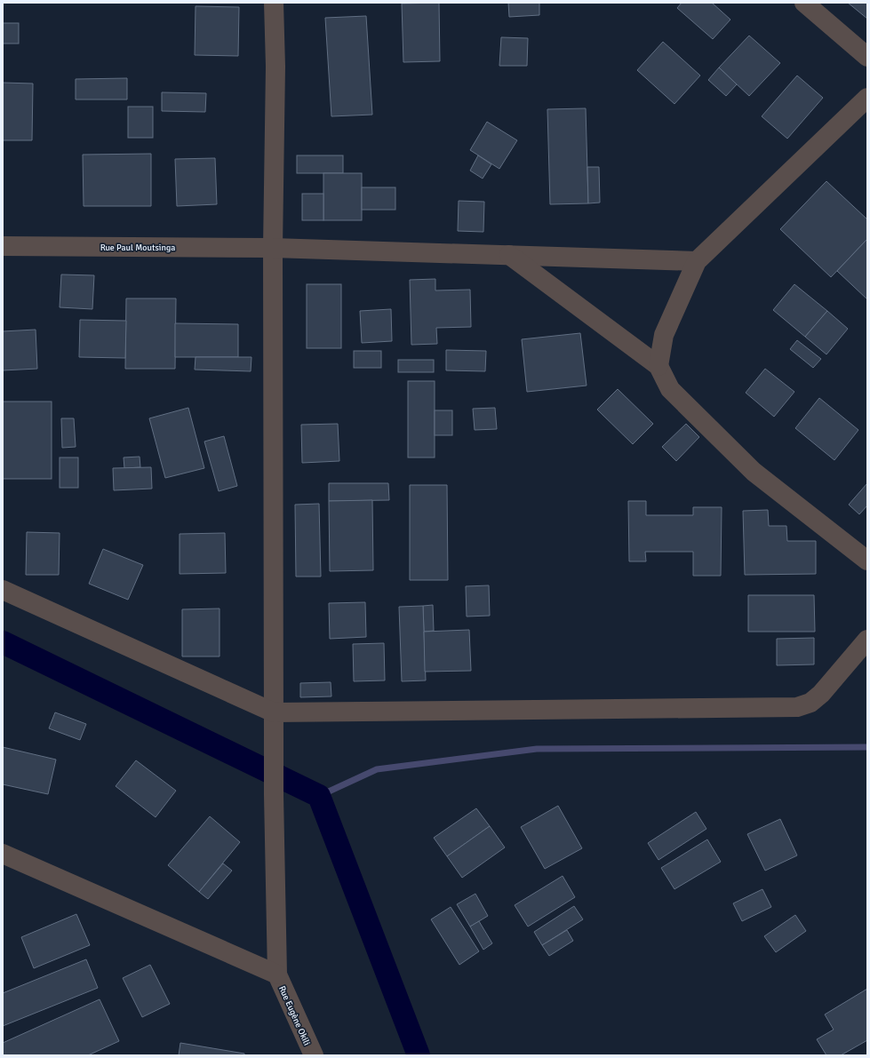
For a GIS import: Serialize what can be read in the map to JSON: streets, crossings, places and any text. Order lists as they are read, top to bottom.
{
  "streets": {
    "street": ["Rue Paul Moutsinga", "Rue Eugène Okili"]
  }
}
